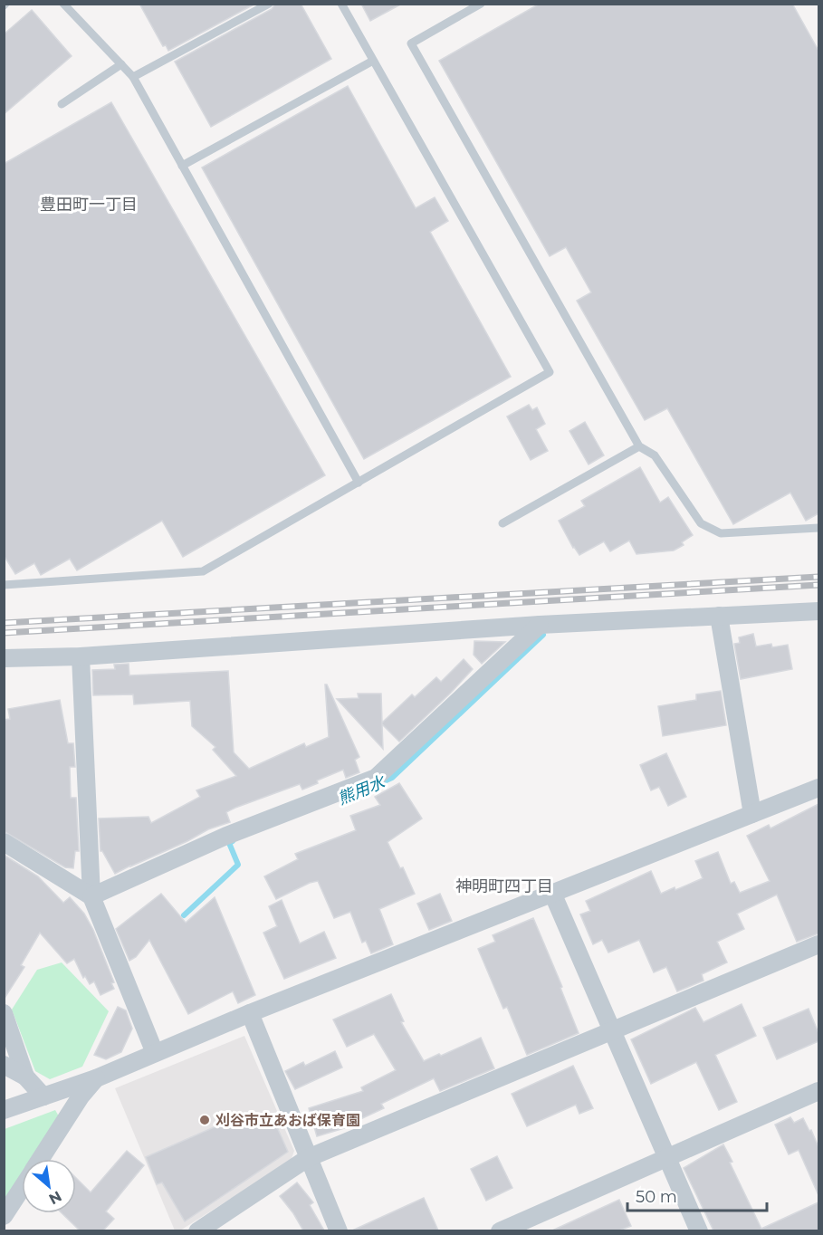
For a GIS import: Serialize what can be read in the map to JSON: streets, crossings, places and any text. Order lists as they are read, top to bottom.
{
  "districts": ["豊田町一丁目", "神明町四丁目"],
  "water": ["熊用水"],
  "places": ["刈谷市立あおば保育園"],
  "scale_bar": "50 m",
  "north": "bottom right"
}
